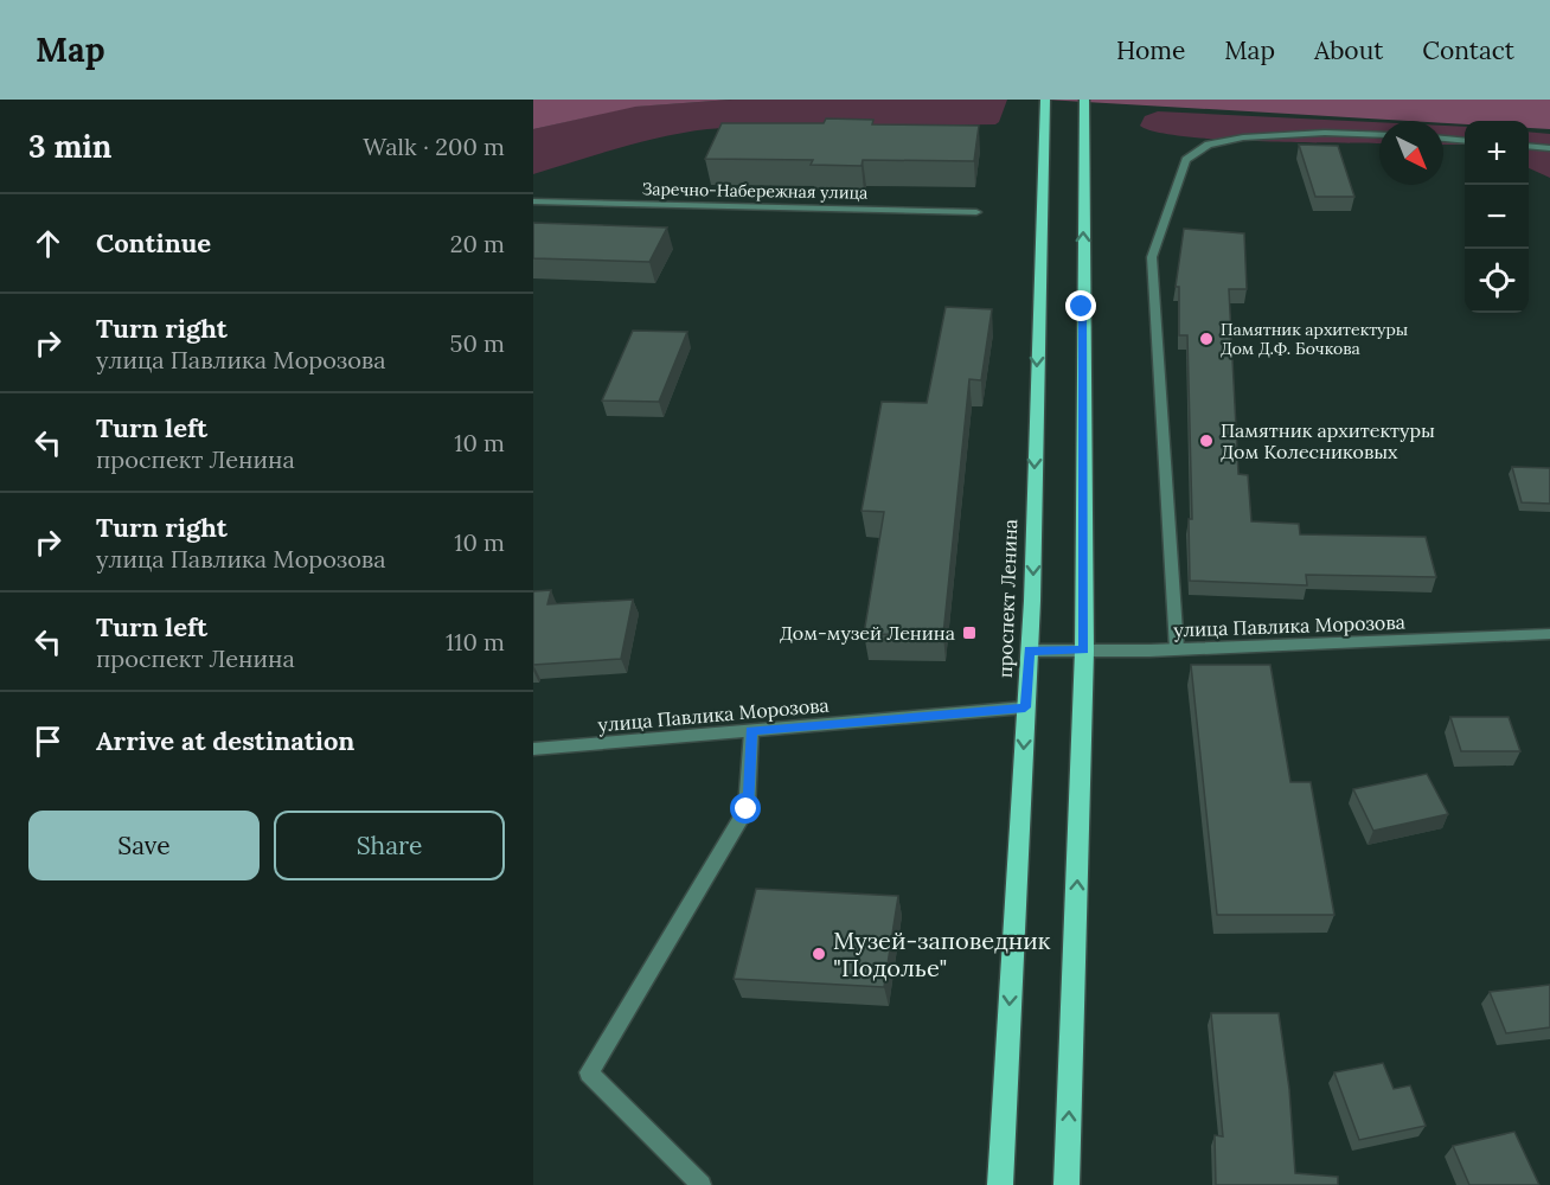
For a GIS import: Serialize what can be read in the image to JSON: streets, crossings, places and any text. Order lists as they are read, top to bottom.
{
  "streets": {
    "main road": ["проспект Ленина"],
    "street": ["Заречно-Набережная улица", "улица Павлика Морозова"]
  },
  "crossings": [
    ["проспект Ленина", "улица Павлика Морозова"]
  ],
  "places": {
    "other": ["Памятник архитектуры Дом Д.Ф. Бочкова", "Памятник архитектуры Дом Колесниковых", "Музей-заповедник \"Подолье\""],
    "transit": ["Дом-музей Ленина"]
  },
  "north": "bottom right",
  "page": {
    "header": "Map",
    "nav": [
      "Home",
      "Map",
      "About",
      "Contact"
    ],
    "heading": ["3 min", "Walk · 200 m"],
    "map_buttons": ["+", "−"],
    "list": [
      ["Continue", "20 m"],
      ["Turn right", "улица Павлика Морозова", "50 m"],
      ["Turn left", "проспект Ленина", "10 m"],
      ["Turn right", "улица Павлика Морозова", "10 m"],
      ["Turn left", "проспект Ленина", "110 m"],
      "Arrive at destination"
    ],
    "buttons": ["Save", "Share"]
  }
}
